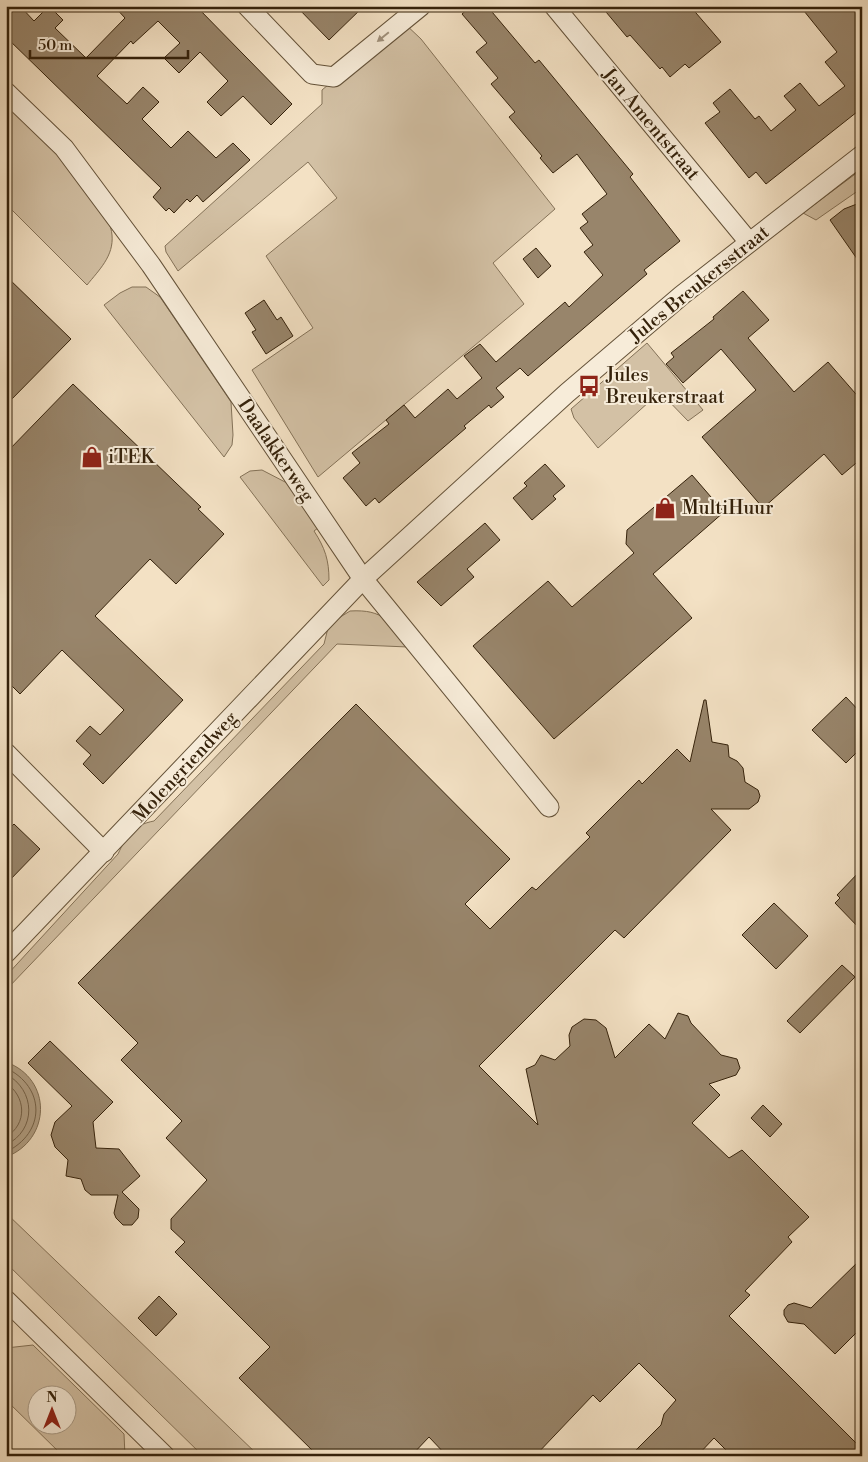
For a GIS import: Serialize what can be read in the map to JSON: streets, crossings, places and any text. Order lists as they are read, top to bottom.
{
  "streets": {
    "street": [
      "Jan Amentstraat",
      "Jules Breukersstraat",
      "Daalakkerweg",
      "Molengriendweg"
    ]
  },
  "crossings": [
    ["Jan Amentstraat", "Jules Breukersstraat"],
    ["Jules Breukersstraat", "Daalakkerweg"],
    ["Jules Breukersstraat", "Molengriendweg"],
    ["Daalakkerweg", "Molengriendweg"]
  ],
  "places": {
    "bus stop": ["Jules Breukerstraat"],
    "shop": ["iTEK", "MultiHuur"]
  },
  "scale_bar": "50 m",
  "north": "top"
}
